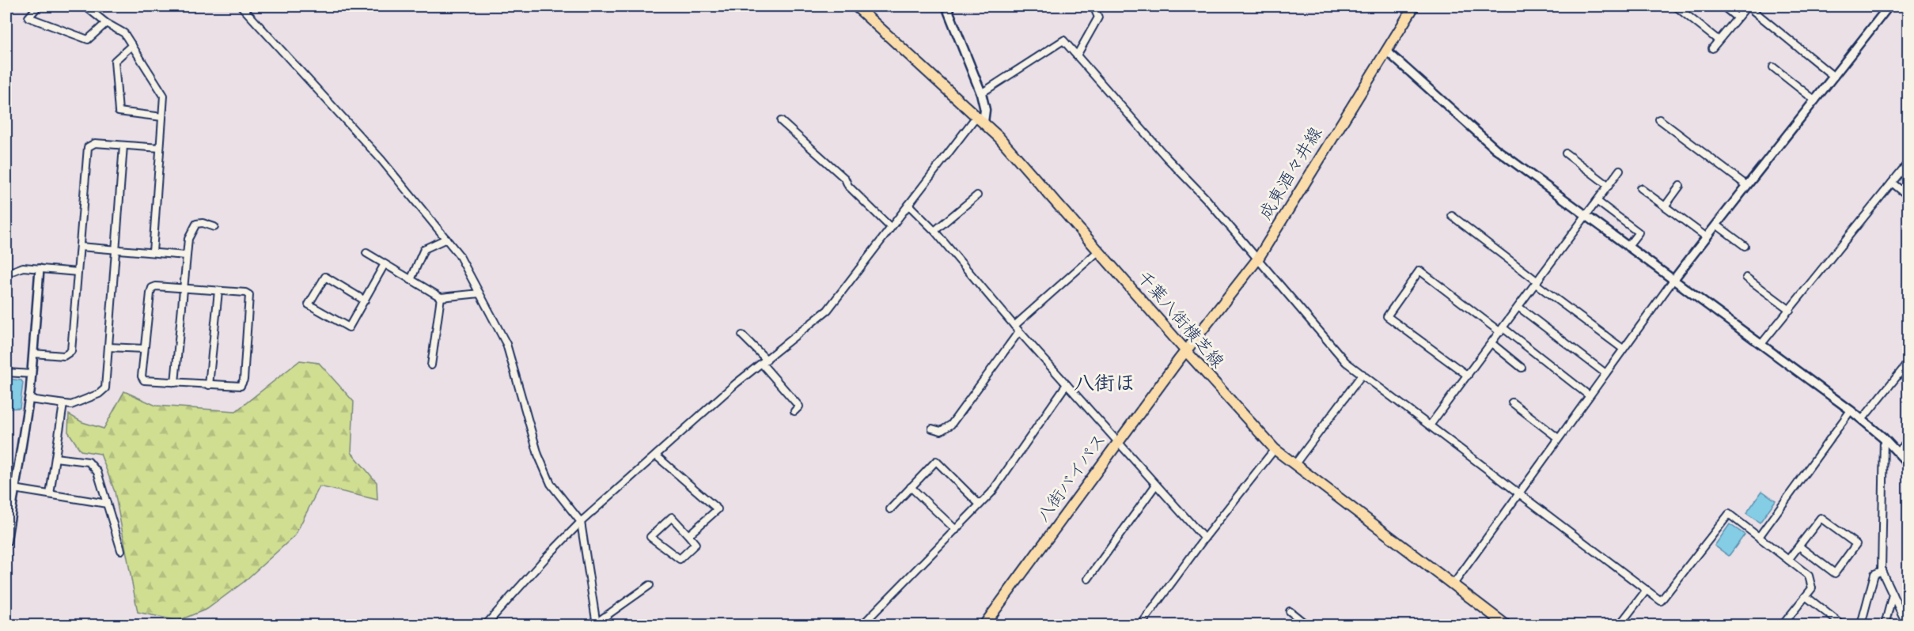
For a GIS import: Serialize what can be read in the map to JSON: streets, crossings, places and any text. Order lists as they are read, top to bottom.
{
  "streets": {
    "main road": ["成東酒々井線", "千葉八街横芝線", "八街バイパス"]
  },
  "crossings": [
    ["成東酒々井線", "千葉八街横芝線"],
    ["成東酒々井線", "八街バイパス"],
    ["千葉八街横芝線", "八街バイパス"]
  ],
  "districts": ["八街ほ"]
}
